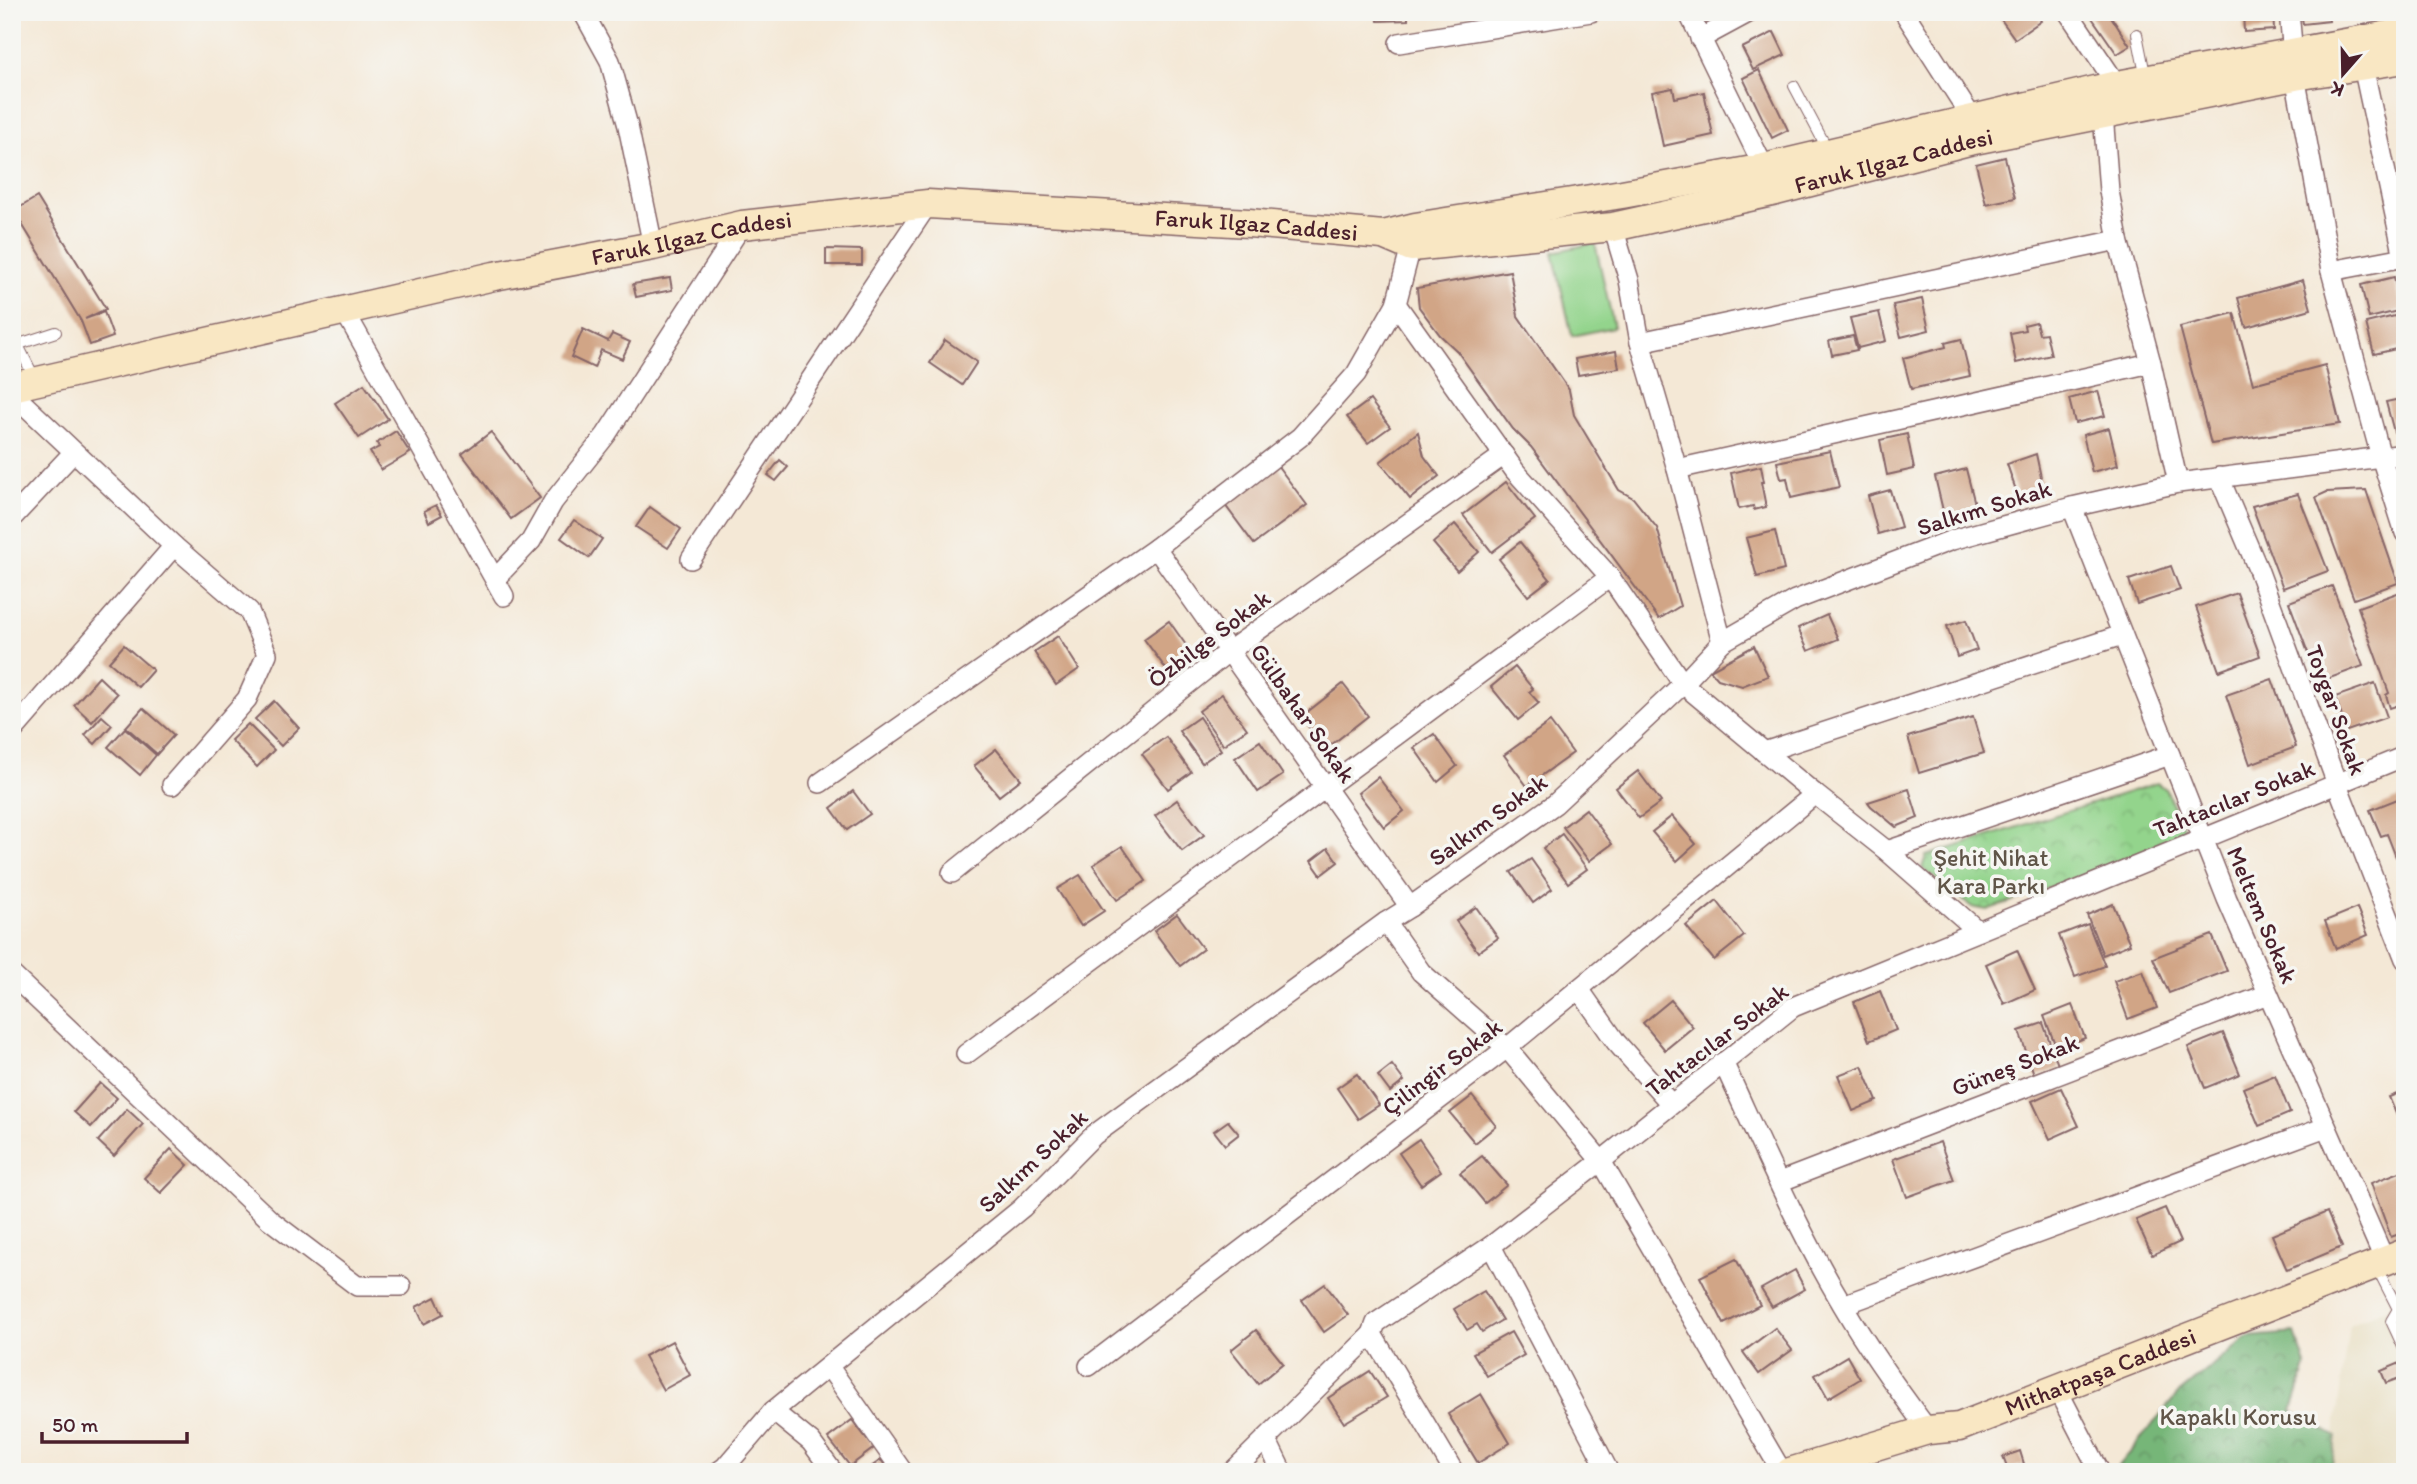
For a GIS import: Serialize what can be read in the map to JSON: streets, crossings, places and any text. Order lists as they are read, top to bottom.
{
  "streets": {
    "street": [
      "Faruk Ilgaz Caddesi",
      "Salkım Sokak",
      "Özbilge Sokak",
      "Toygar Sokak",
      "Gülbahar Sokak",
      "Tahtacılar Sokak",
      "Meltem Sokak",
      "Güneş Sokak",
      "Çilingir Sokak",
      "Mithatpaşa Caddesi"
    ]
  },
  "crossings": [
    ["Salkım Sokak", "Toygar Sokak"],
    ["Salkım Sokak", "Gülbahar Sokak"],
    ["Salkım Sokak", "Meltem Sokak"],
    ["Özbilge Sokak", "Gülbahar Sokak"],
    ["Toygar Sokak", "Tahtacılar Sokak"],
    ["Tahtacılar Sokak", "Meltem Sokak"],
    ["Meltem Sokak", "Güneş Sokak"],
    ["Meltem Sokak", "Mithatpaşa Caddesi"]
  ],
  "parks": ["Şehit Nihat Kara Parkı", "Kapaklı Korusu"],
  "scale_bar": "50 m",
  "north": "bottom"
}
